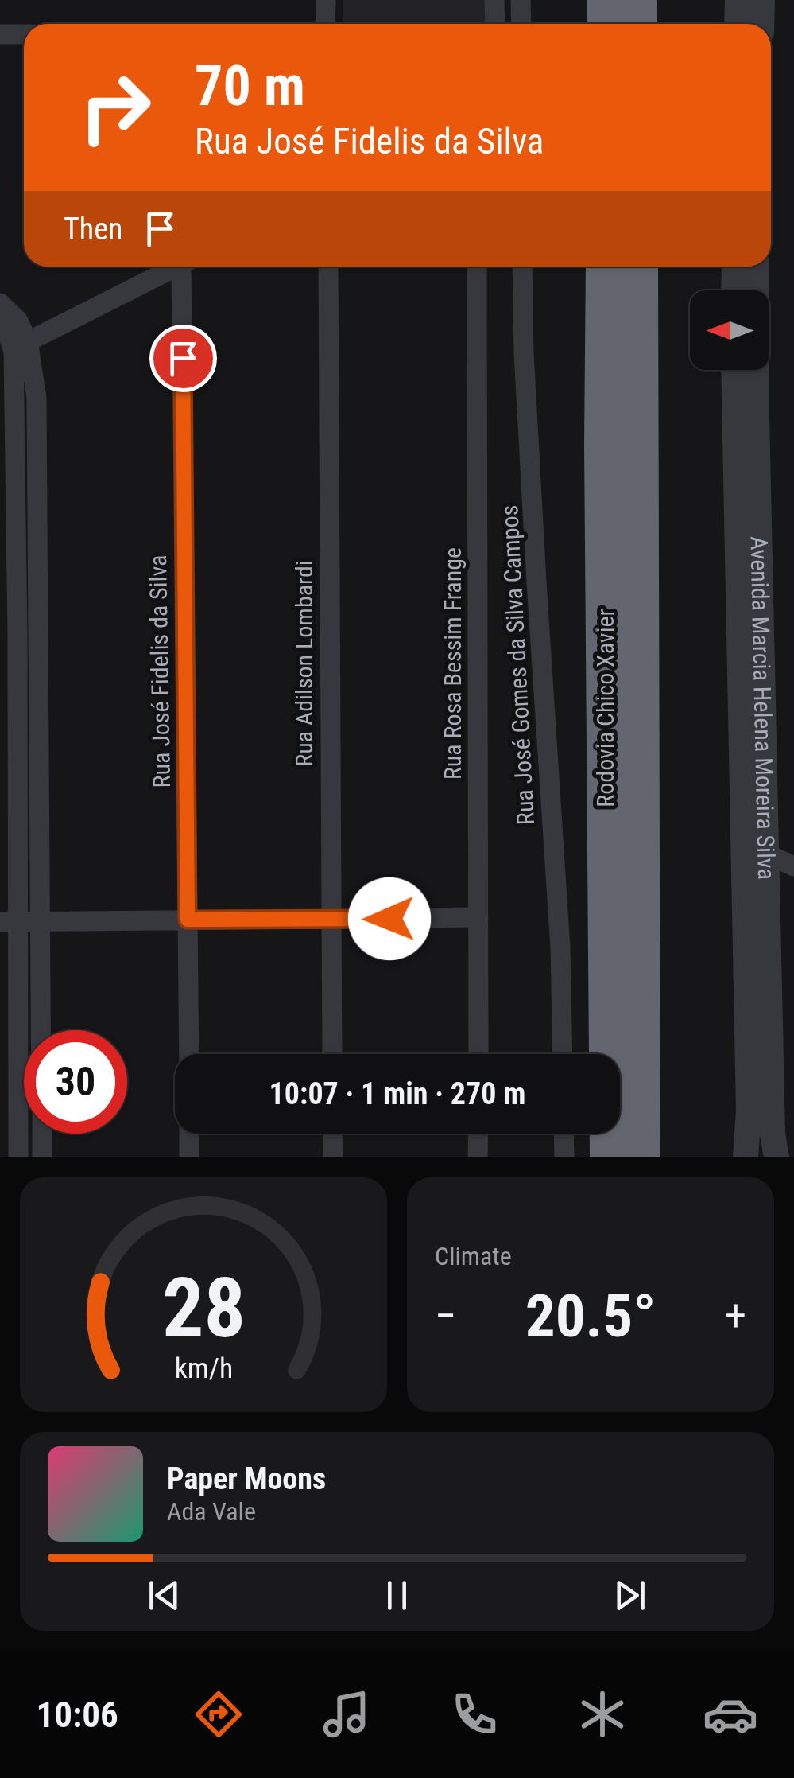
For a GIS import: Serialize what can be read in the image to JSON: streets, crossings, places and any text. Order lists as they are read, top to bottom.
{
  "streets": {
    "highway": ["Rodovia Chico Xavier"],
    "street": [
      "Rua Adilson Lombardi",
      "Rua Rosa Bessim Frange",
      "Rua José Gomes da Silva Campos",
      "Rua José Fidelis da Silva",
      "Avenida Marcia Helena Moreira Silva"
    ]
  },
  "north": "left",
  "page": {
    "turn": ["70 m", "Rua José Fidelis da Silva"],
    "then": "Then",
    "limit": "30",
    "trip": "10:07 · 1 min · 270 m",
    "tile": "Climate",
    "heat": ["−", "20.5°", "+"],
    "song": ["Paper Moons", "Ada Vale"],
    "tabs": "10:06",
    "gauge": ["28", "km/h"]
  }
}
